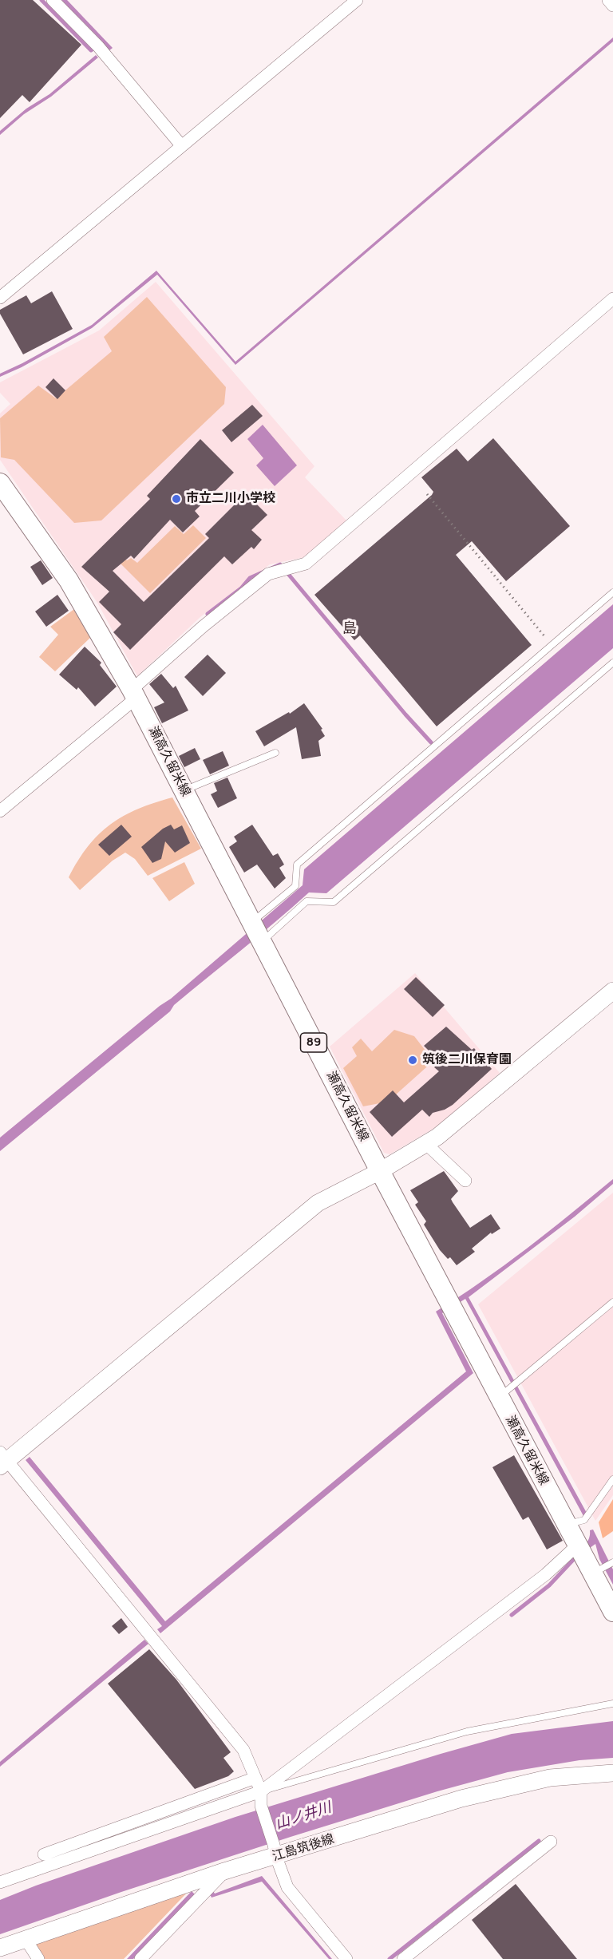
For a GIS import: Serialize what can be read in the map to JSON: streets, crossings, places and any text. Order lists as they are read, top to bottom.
{
  "streets": {
    "main road": ["瀬高久留米線", "89"],
    "street": ["江島筑後線"]
  },
  "districts": ["島"],
  "water": ["山ノ井川"],
  "places": ["市立二川小学校", "筑後二川保育園"]
}
